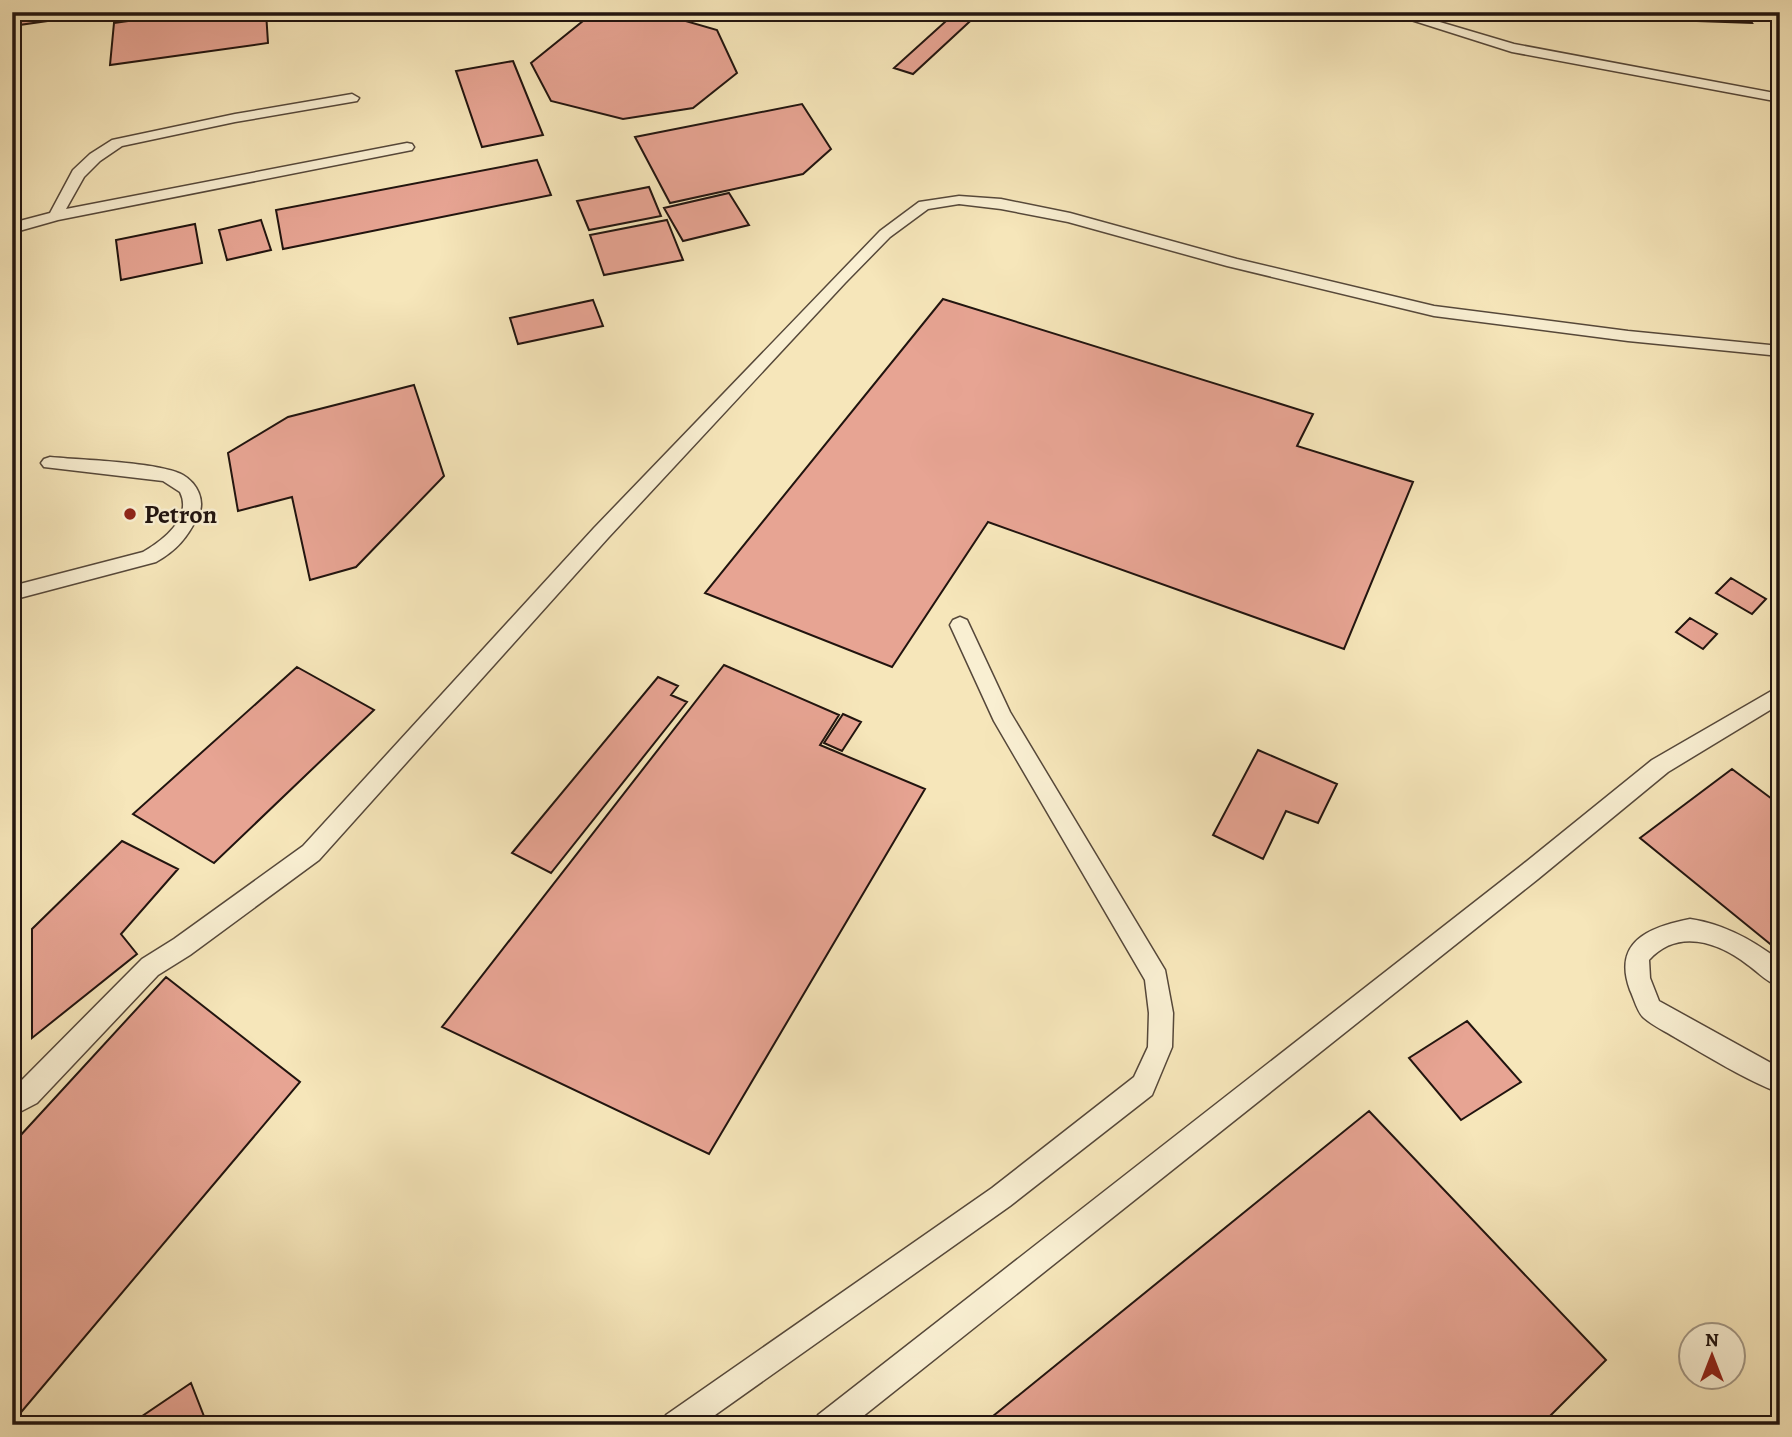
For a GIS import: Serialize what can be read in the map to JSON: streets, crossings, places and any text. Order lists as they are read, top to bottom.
{
  "places": ["Petron"],
  "north": "top"
}
